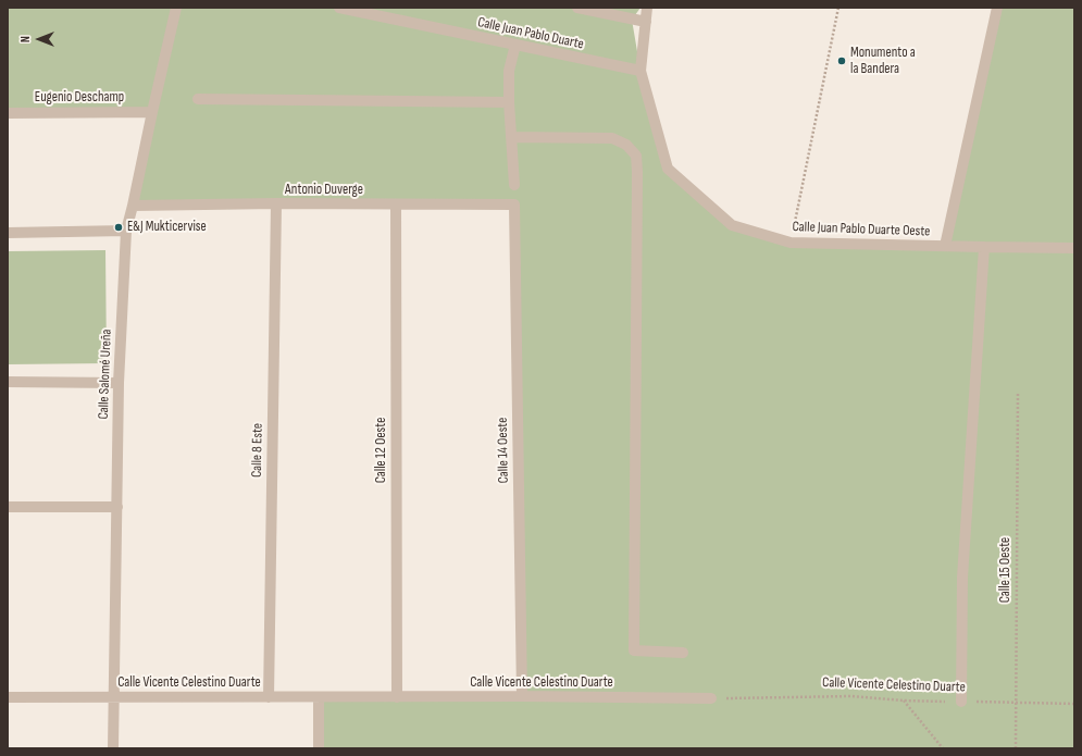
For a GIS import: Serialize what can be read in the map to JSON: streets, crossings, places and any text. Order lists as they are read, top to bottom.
{
  "streets": {
    "street": [
      "Calle Juan Pablo Duarte",
      "Eugenio Deschamp",
      "Antonio Duverge",
      "Calle Juan Pablo Duarte Oeste",
      "Calle Salomé Ureña",
      "Calle 8 Este",
      "Calle 12 Oeste",
      "Calle 14 Oeste",
      "Calle Vicente Celestino Duarte"
    ],
    "path": ["Calle 15 Oeste"]
  },
  "crossings": [
    ["Calle Juan Pablo Duarte", "Calle Juan Pablo Duarte Oeste"],
    ["Eugenio Deschamp", "Calle Salomé Ureña"],
    ["Antonio Duverge", "Calle Salomé Ureña"],
    ["Antonio Duverge", "Calle 8 Este"],
    ["Antonio Duverge", "Calle 12 Oeste"],
    ["Antonio Duverge", "Calle 14 Oeste"],
    ["Calle Salomé Ureña", "Calle Vicente Celestino Duarte"],
    ["Calle 8 Este", "Calle Vicente Celestino Duarte"],
    ["Calle 12 Oeste", "Calle Vicente Celestino Duarte"],
    ["Calle 14 Oeste", "Calle Vicente Celestino Duarte"],
    ["Calle 15 Oeste", "Calle Vicente Celestino Duarte"]
  ],
  "places": ["Monumento a la Bandera", "E&J Mukticervise"],
  "north": "left"
}
